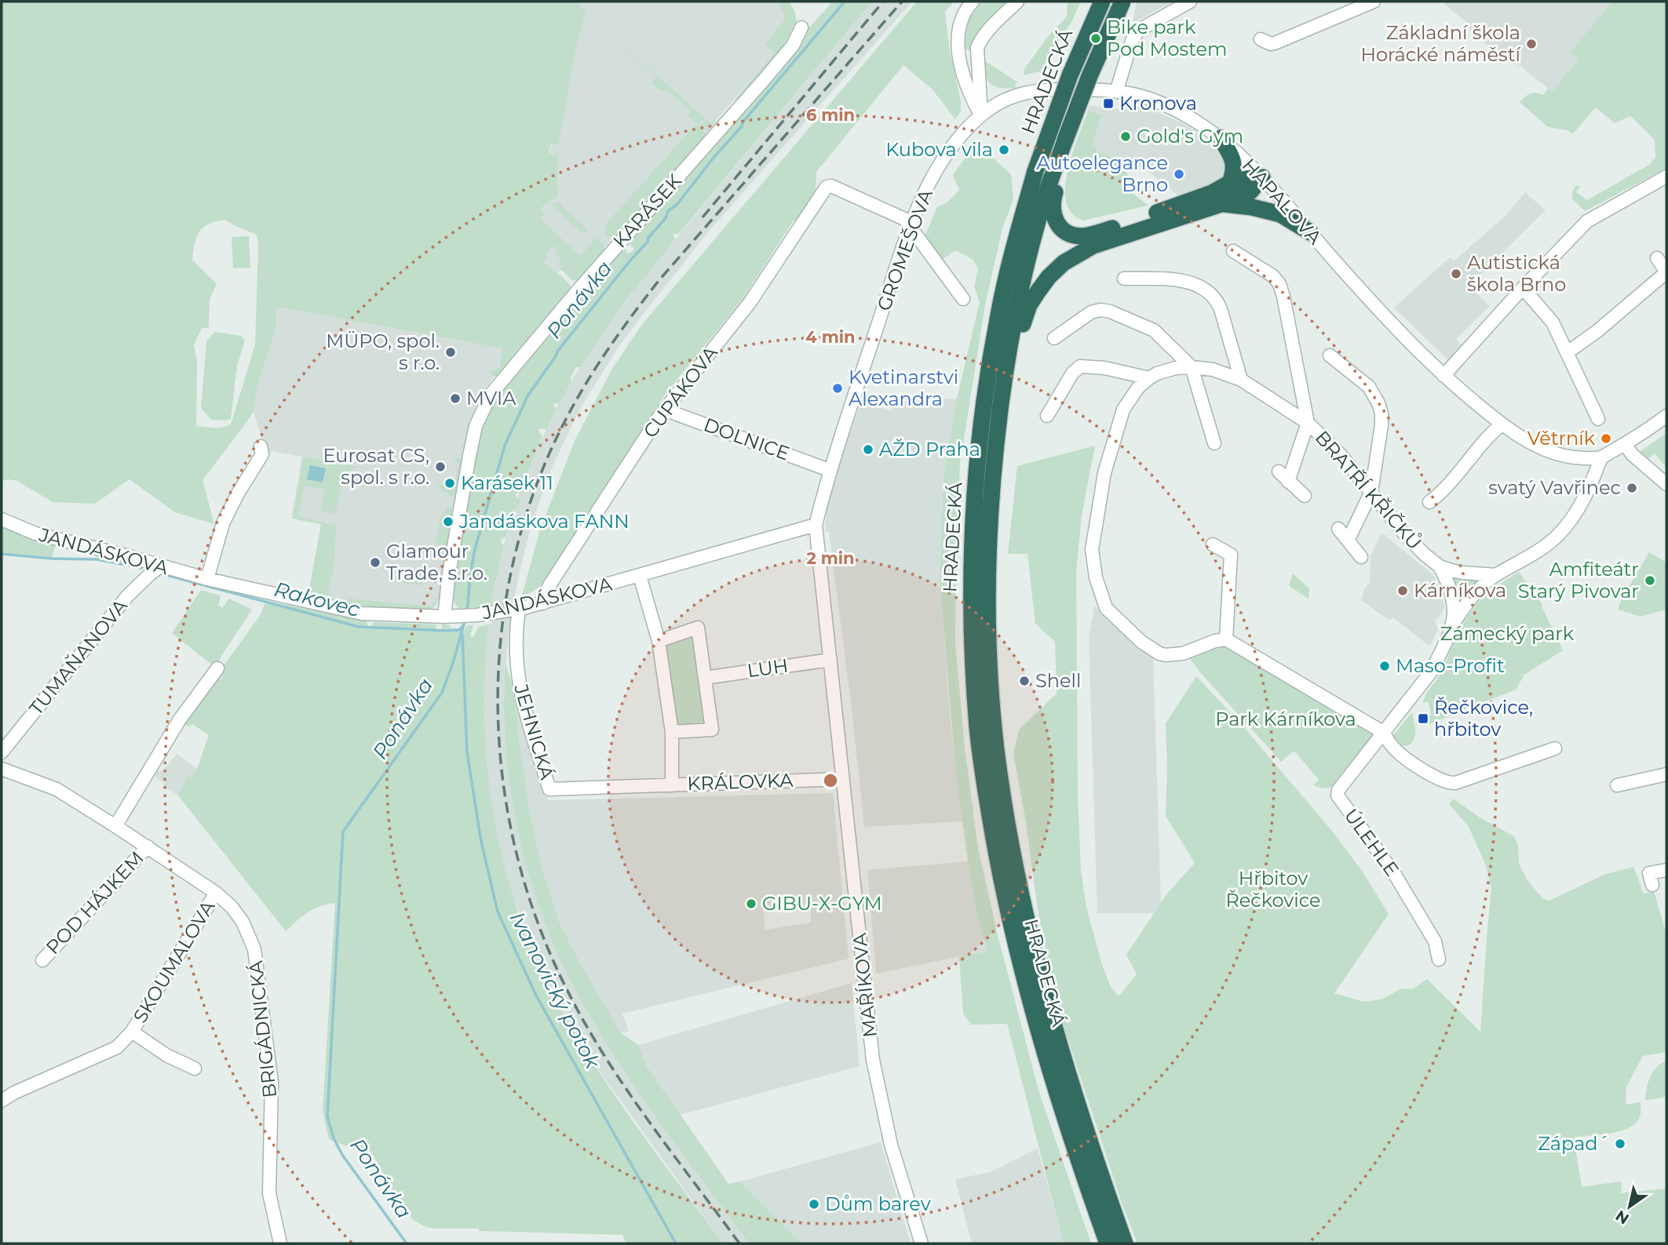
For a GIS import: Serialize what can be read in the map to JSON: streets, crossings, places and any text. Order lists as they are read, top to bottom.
{
  "streets": {
    "highway": ["HRADECKÁ"],
    "street": [
      "HAPALOVA",
      "KARÁSEK",
      "GROMEŠOVA",
      "CUPÁKOVA",
      "DOLNICE",
      "BRATŘÍ KŘIČKŮ",
      "JANDÁSKOVA",
      "TUMAŇANOVA",
      "LUH",
      "JEHNICKÁ",
      "KRÁLOVKA",
      "ÚLEHLE",
      "POD HÁJKEM",
      "SKOUMALOVA",
      "MAŘÍKOVA",
      "BRIGÁDNICKÁ"
    ]
  },
  "crossings": [
    ["HAPALOVA", "GROMEŠOVA"],
    ["KARÁSEK", "JANDÁSKOVA"],
    ["GROMEŠOVA", "CUPÁKOVA"],
    ["GROMEŠOVA", "DOLNICE"],
    ["GROMEŠOVA", "JANDÁSKOVA"],
    ["GROMEŠOVA", "MAŘÍKOVA"],
    ["CUPÁKOVA", "DOLNICE"],
    ["CUPÁKOVA", "JANDÁSKOVA"],
    ["JANDÁSKOVA", "TUMAŇANOVA"],
    ["JANDÁSKOVA", "JEHNICKÁ"],
    ["JANDÁSKOVA", "KRÁLOVKA"],
    ["JANDÁSKOVA", "MAŘÍKOVA"],
    ["LUH", "MAŘÍKOVA"],
    ["JEHNICKÁ", "KRÁLOVKA"],
    ["KRÁLOVKA", "MAŘÍKOVA"],
    ["POD HÁJKEM", "BRIGÁDNICKÁ"],
    ["SKOUMALOVA", "BRIGÁDNICKÁ"]
  ],
  "water": ["Ponávka", "Rakovec", "Ivanovický potok"],
  "parks": ["Zámecký park", "Park Kárníkova", "Hřbitov Řečkovice"],
  "places": {
    "other": [
      "Bike park Pod Mostem",
      "Základní škola Horácké náměstí",
      "Gold's Gym",
      "Kubova vila",
      "Autoelegance Brno",
      "Autistická škola Brno",
      "MÜPO, spol. s r.o.",
      "Kvetinarstvi Alexandra",
      "MVIA",
      "Větrník",
      "AŽD Praha",
      "Eurosat CS, spol. s r.o.",
      "Karásek 11",
      "svatý Vavřinec",
      "Jandáskova FANN",
      "Glamour Trade, s.r.o.",
      "Amfiteátr Starý Pivovar",
      "Kárníkova",
      "Maso-Profit",
      "Shell",
      "GIBU-X-GYM",
      "Západ´",
      "Dům barev"
    ],
    "transit": ["Kronova", "Řečkovice, hřbitov"]
  },
  "north": "bottom left",
  "rings": ["6 min", "4 min", "2 min"]
}
